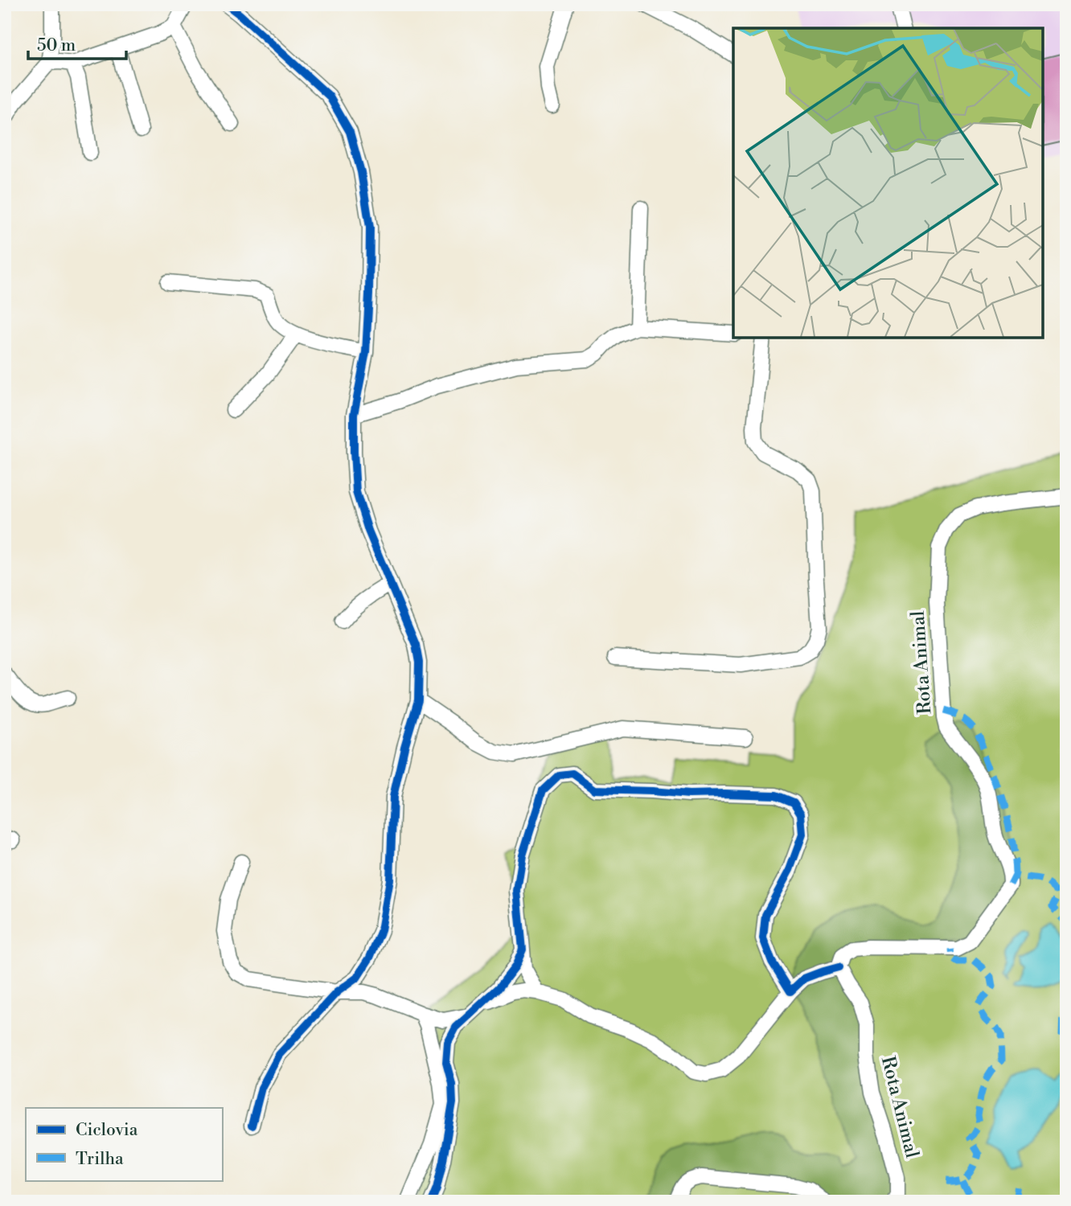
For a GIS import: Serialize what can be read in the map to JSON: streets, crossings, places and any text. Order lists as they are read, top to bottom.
{
  "streets": {
    "street": ["Rota Animal"]
  },
  "legend": ["Ciclovia", "Trilha"],
  "scale_bar": "50 m"
}
